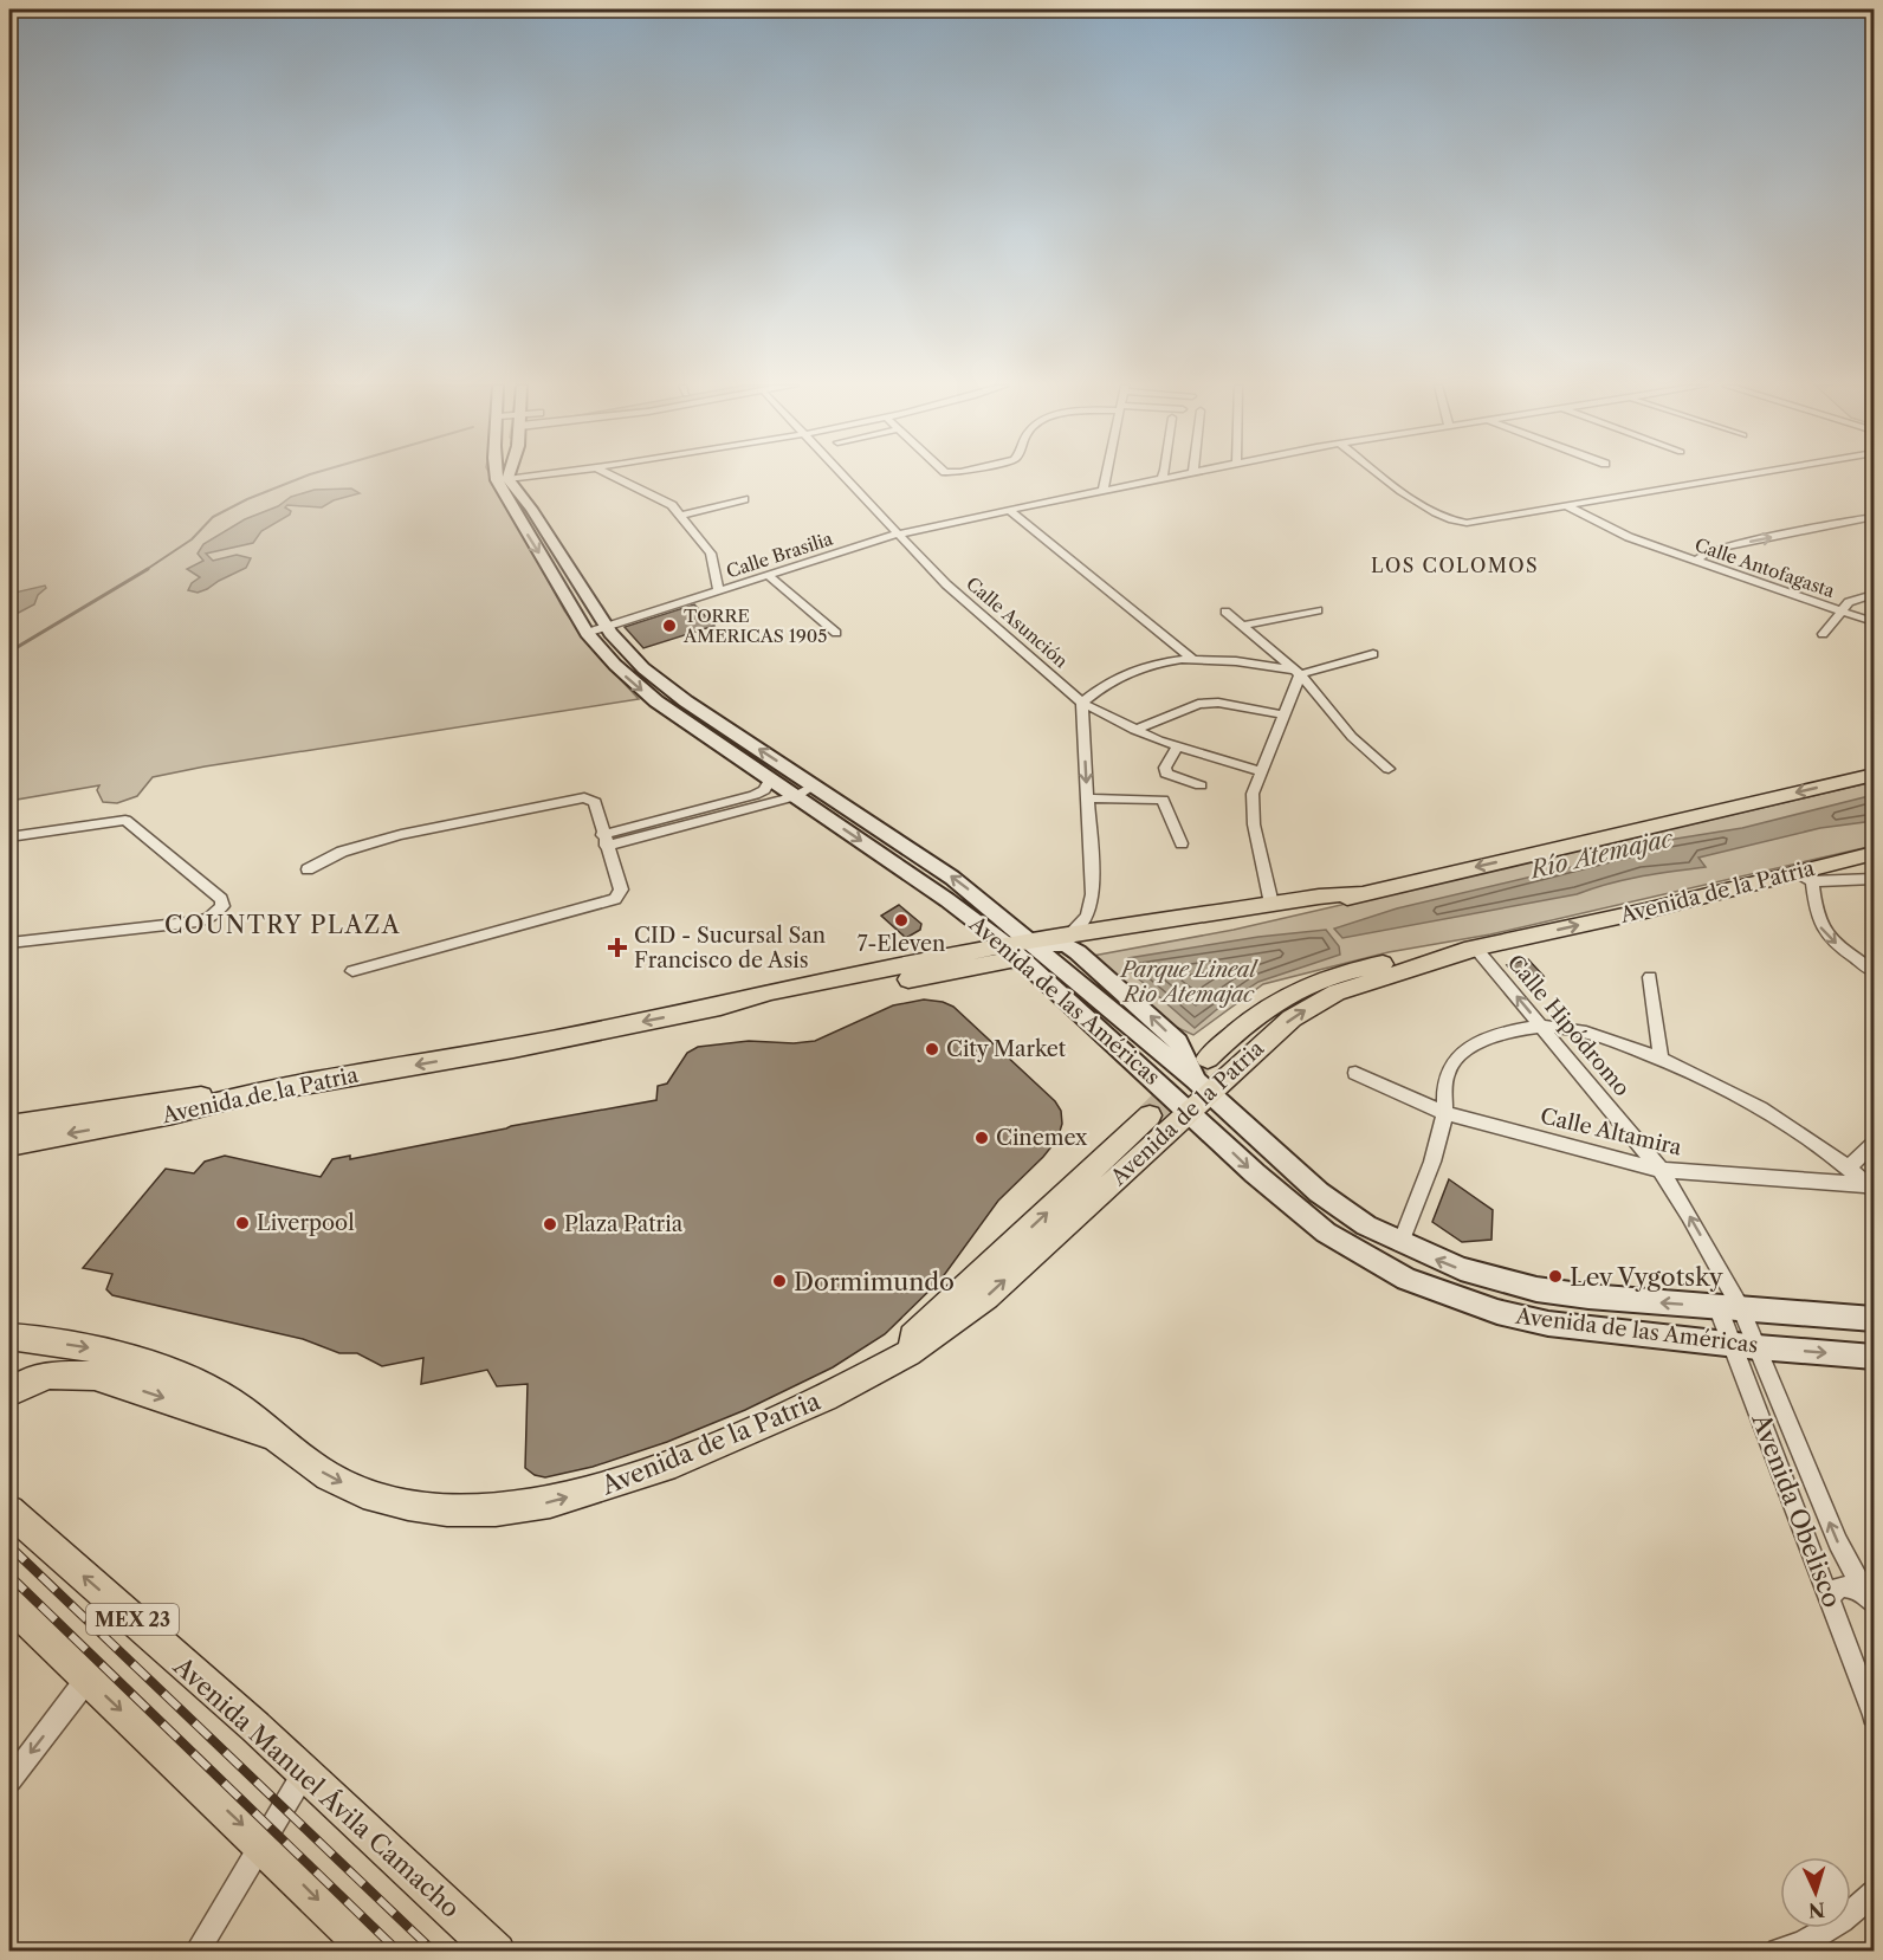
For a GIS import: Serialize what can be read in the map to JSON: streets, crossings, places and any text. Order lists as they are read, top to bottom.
{
  "streets": {
    "main road": [
      "Avenida de la Patria",
      "Avenida de las Américas",
      "MEX 23",
      "Avenida Manuel Ávila Camacho"
    ],
    "street": [
      "Calle Brasilia",
      "Calle Antofagasta",
      "Calle Asunción",
      "Calle Hipódromo",
      "Calle Altamira",
      "Avenida Obelisco"
    ]
  },
  "crossings": [
    ["Calle Brasilia", "Calle Asunción"],
    ["Calle Brasilia", "Avenida de las Américas"],
    ["Avenida de la Patria", "Avenida de las Américas"],
    ["Avenida de la Patria", "Calle Hipódromo"],
    ["Avenida de las Américas", "Calle Hipódromo"],
    ["Avenida de las Américas", "Avenida Obelisco"],
    ["Calle Hipódromo", "Calle Altamira"],
    ["Calle Hipódromo", "Avenida Obelisco"]
  ],
  "one_way": ["Calle Hipódromo"],
  "districts": ["LOS COLOMOS", "COUNTRY PLAZA"],
  "water": ["Río Atemajac"],
  "parks": ["Parque Lineal Rio Atemajac"],
  "places": {
    "other": [
      "TORRE AMERICAS 1905",
      "7-Eleven",
      "City Market",
      "Cinemex",
      "Liverpool",
      "Plaza Patria",
      "Lev Vygotsky",
      "Dormimundo"
    ],
    "health": ["CID - Sucursal San Francisco de Asis"]
  },
  "north": "bottom"
}
